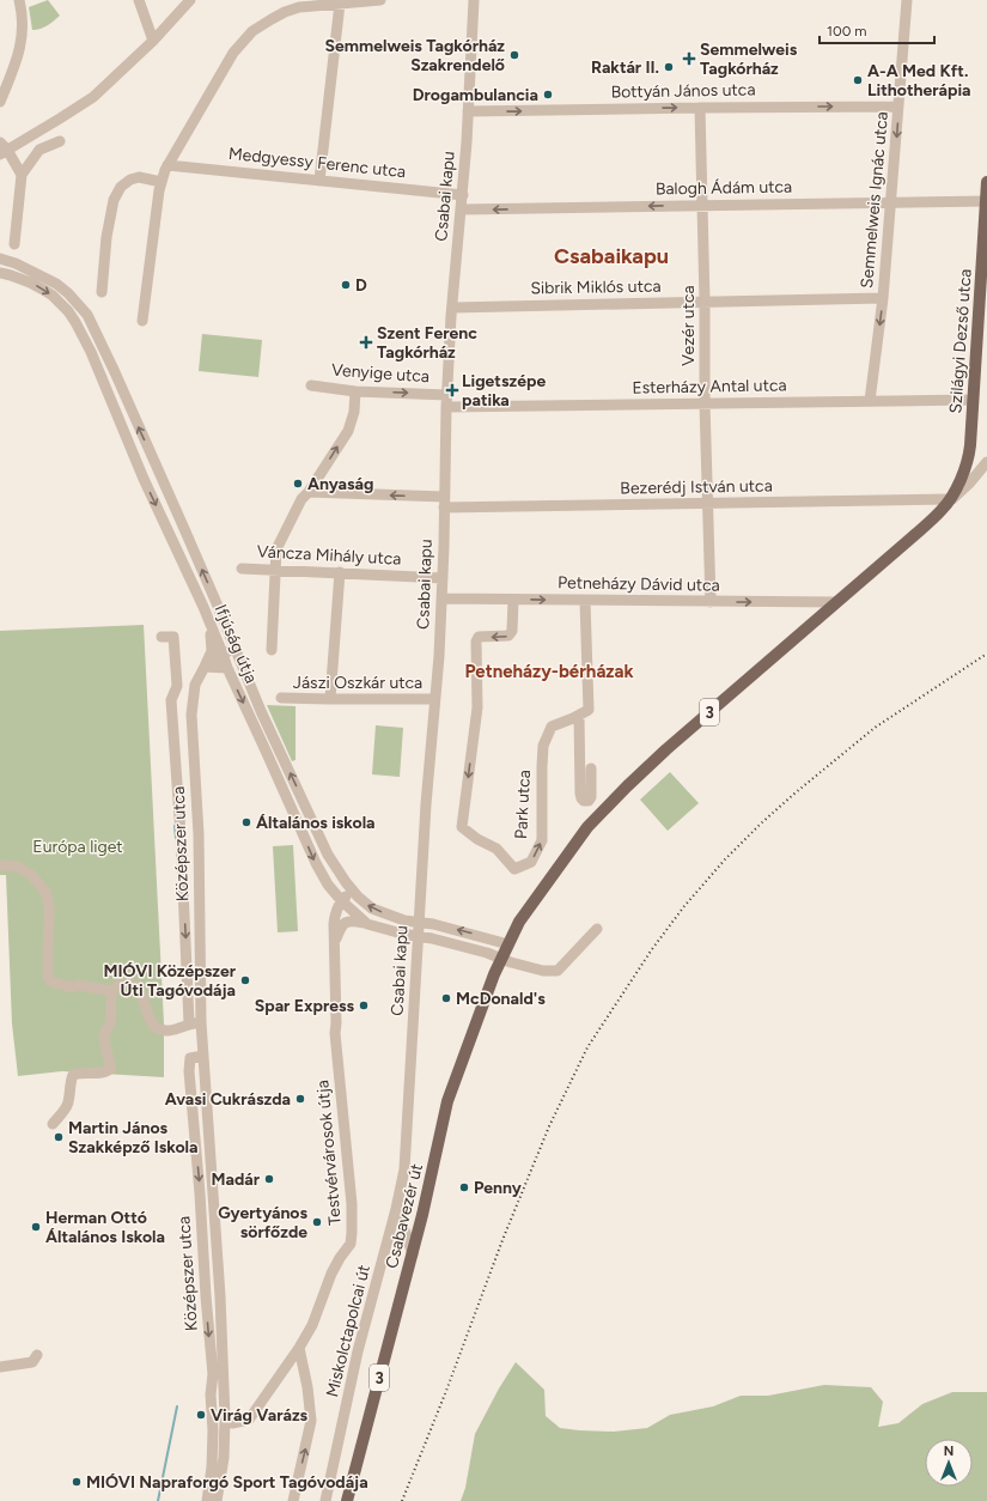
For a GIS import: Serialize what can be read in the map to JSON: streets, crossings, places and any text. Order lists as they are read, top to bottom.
{
  "streets": {
    "main road": ["Szilágyi Dezső utca", "3", "Csabavezér út"],
    "street": [
      "Bottyán János utca",
      "Medgyessy Ferenc utca",
      "Balogh Ádám utca",
      "Csabai kapu",
      "Semmelweis Ignác utca",
      "Sibrik Miklós utca",
      "Vezér utca",
      "Venyige utca",
      "Esterházy Antal utca",
      "Bezerédj István utca",
      "Váncza Mihály utca",
      "Petneházy Dávid utca",
      "Ifjúság útja",
      "Jászi Oszkár utca",
      "Park utca",
      "Középszer utca",
      "Testvérvárosok útja",
      "Miskolctapolcai út"
    ]
  },
  "crossings": [
    ["Bottyán János utca", "Csabai kapu"],
    ["Bottyán János utca", "Semmelweis Ignác utca"],
    ["Bottyán János utca", "Vezér utca"],
    ["Medgyessy Ferenc utca", "Csabai kapu"],
    ["Balogh Ádám utca", "Csabai kapu"],
    ["Balogh Ádám utca", "Semmelweis Ignác utca"],
    ["Balogh Ádám utca", "Vezér utca"],
    ["Balogh Ádám utca", "Szilágyi Dezső utca"],
    ["Csabai kapu", "Sibrik Miklós utca"],
    ["Csabai kapu", "Venyige utca"],
    ["Csabai kapu", "Esterházy Antal utca"],
    ["Csabai kapu", "Bezerédj István utca"],
    ["Csabai kapu", "Váncza Mihály utca"],
    ["Csabai kapu", "Petneházy Dávid utca"],
    ["Csabai kapu", "Ifjúság útja"],
    ["Csabai kapu", "Jászi Oszkár utca"],
    ["Csabai kapu", "Miskolctapolcai út"],
    ["Semmelweis Ignác utca", "Sibrik Miklós utca"],
    ["Semmelweis Ignác utca", "Esterházy Antal utca"],
    ["Sibrik Miklós utca", "Vezér utca"],
    ["Vezér utca", "Esterházy Antal utca"],
    ["Vezér utca", "Bezerédj István utca"],
    ["Vezér utca", "Petneházy Dávid utca"],
    ["Szilágyi Dezső utca", "Esterházy Antal utca"],
    ["Szilágyi Dezső utca", "Bezerédj István utca"],
    ["Szilágyi Dezső utca", "3"],
    ["Bezerédj István utca", "3"],
    ["Petneházy Dávid utca", "3"],
    ["Petneházy Dávid utca", "Park utca"],
    ["Ifjúság útja", "3"],
    ["Ifjúság útja", "Középszer utca"],
    ["Ifjúság útja", "Testvérvárosok útja"],
    ["Ifjúság útja", "Csabavezér út"],
    ["3", "Csabavezér út"],
    ["Középszer utca", "Testvérvárosok útja"]
  ],
  "one_way": [
    "Bottyán János utca",
    "Balogh Ádám utca",
    "Semmelweis Ignác utca",
    "Venyige utca",
    "Petneházy Dávid utca"
  ],
  "districts": ["Csabaikapu", "Petneházy-bérházak"],
  "parks": ["Európa liget"],
  "places": {
    "other": [
      "Semmelweis Tagkórház Szakrendelő",
      "Raktár II.",
      "A-A Med Kft. Lithotherápia",
      "Drogambulancia",
      "D",
      "Anyaság",
      "Általános iskola",
      "MIÓVI Középszer Úti Tagóvodája",
      "McDonald's",
      "Spar Express",
      "Avasi Cukrászda",
      "Martin János Szakképző Iskola",
      "Madár",
      "Penny",
      "Gyertyános sörfőzde",
      "Herman Ottó Általános Iskola",
      "Virág Varázs",
      "MIÓVI Napraforgó Sport Tagóvodája"
    ],
    "health": ["Semmelweis Tagkórház", "Szent Ferenc Tagkórház", "Ligetszépe patika"]
  },
  "scale_bar": "100 m",
  "north": "top"
}
